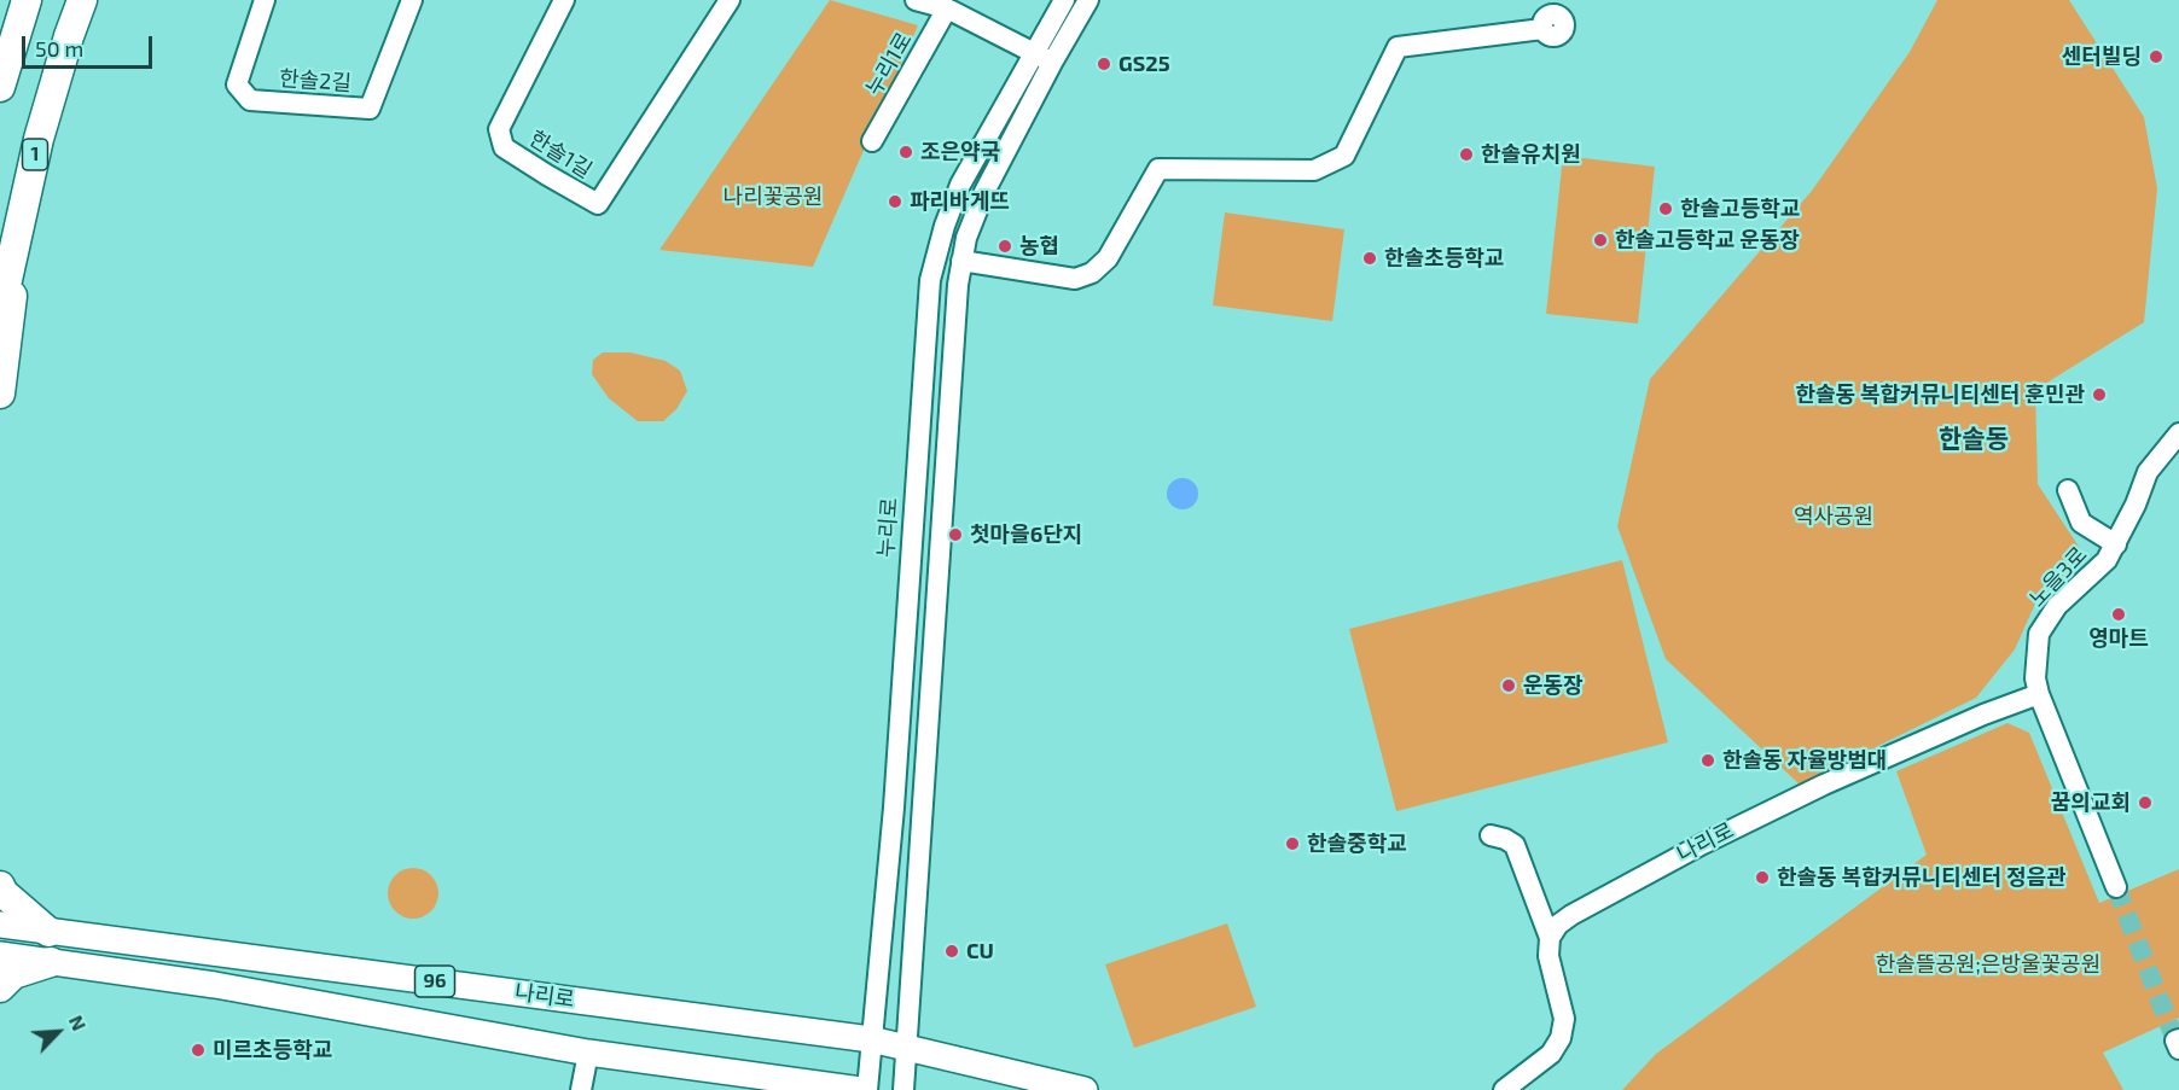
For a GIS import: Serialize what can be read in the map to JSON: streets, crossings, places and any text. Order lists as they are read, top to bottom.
{
  "streets": {
    "highway": ["1"],
    "main road": ["나리로", "96"],
    "street": [
      "누리1로",
      "한솔2길",
      "한솔1길",
      "누리로",
      "노을3로"
    ]
  },
  "crossings": [
    ["누리로", "나리로"],
    ["누리로", "96"],
    ["노을3로", "나리로"]
  ],
  "districts": ["한솔동"],
  "parks": ["나리꽃공원", "역사공원", "한솔뜰공원;은방울꽃공원"],
  "places": [
    "센터빌딩",
    "GS25",
    "조은약국",
    "한솔유치원",
    "파리바게뜨",
    "한솔고등학교",
    "한솔고등학교 운동장",
    "농협",
    "한솔초등학교",
    "한솔동 복합커뮤니티센터 훈민관",
    "첫마을6단지",
    "영마트",
    "운동장",
    "한솔동 자율방범대",
    "꿈의교회",
    "한솔중학교",
    "한솔동 복합커뮤니티센터 정음관",
    "CU",
    "미르초등학교"
  ],
  "scale_bar": "50 m",
  "north": "top right"
}
